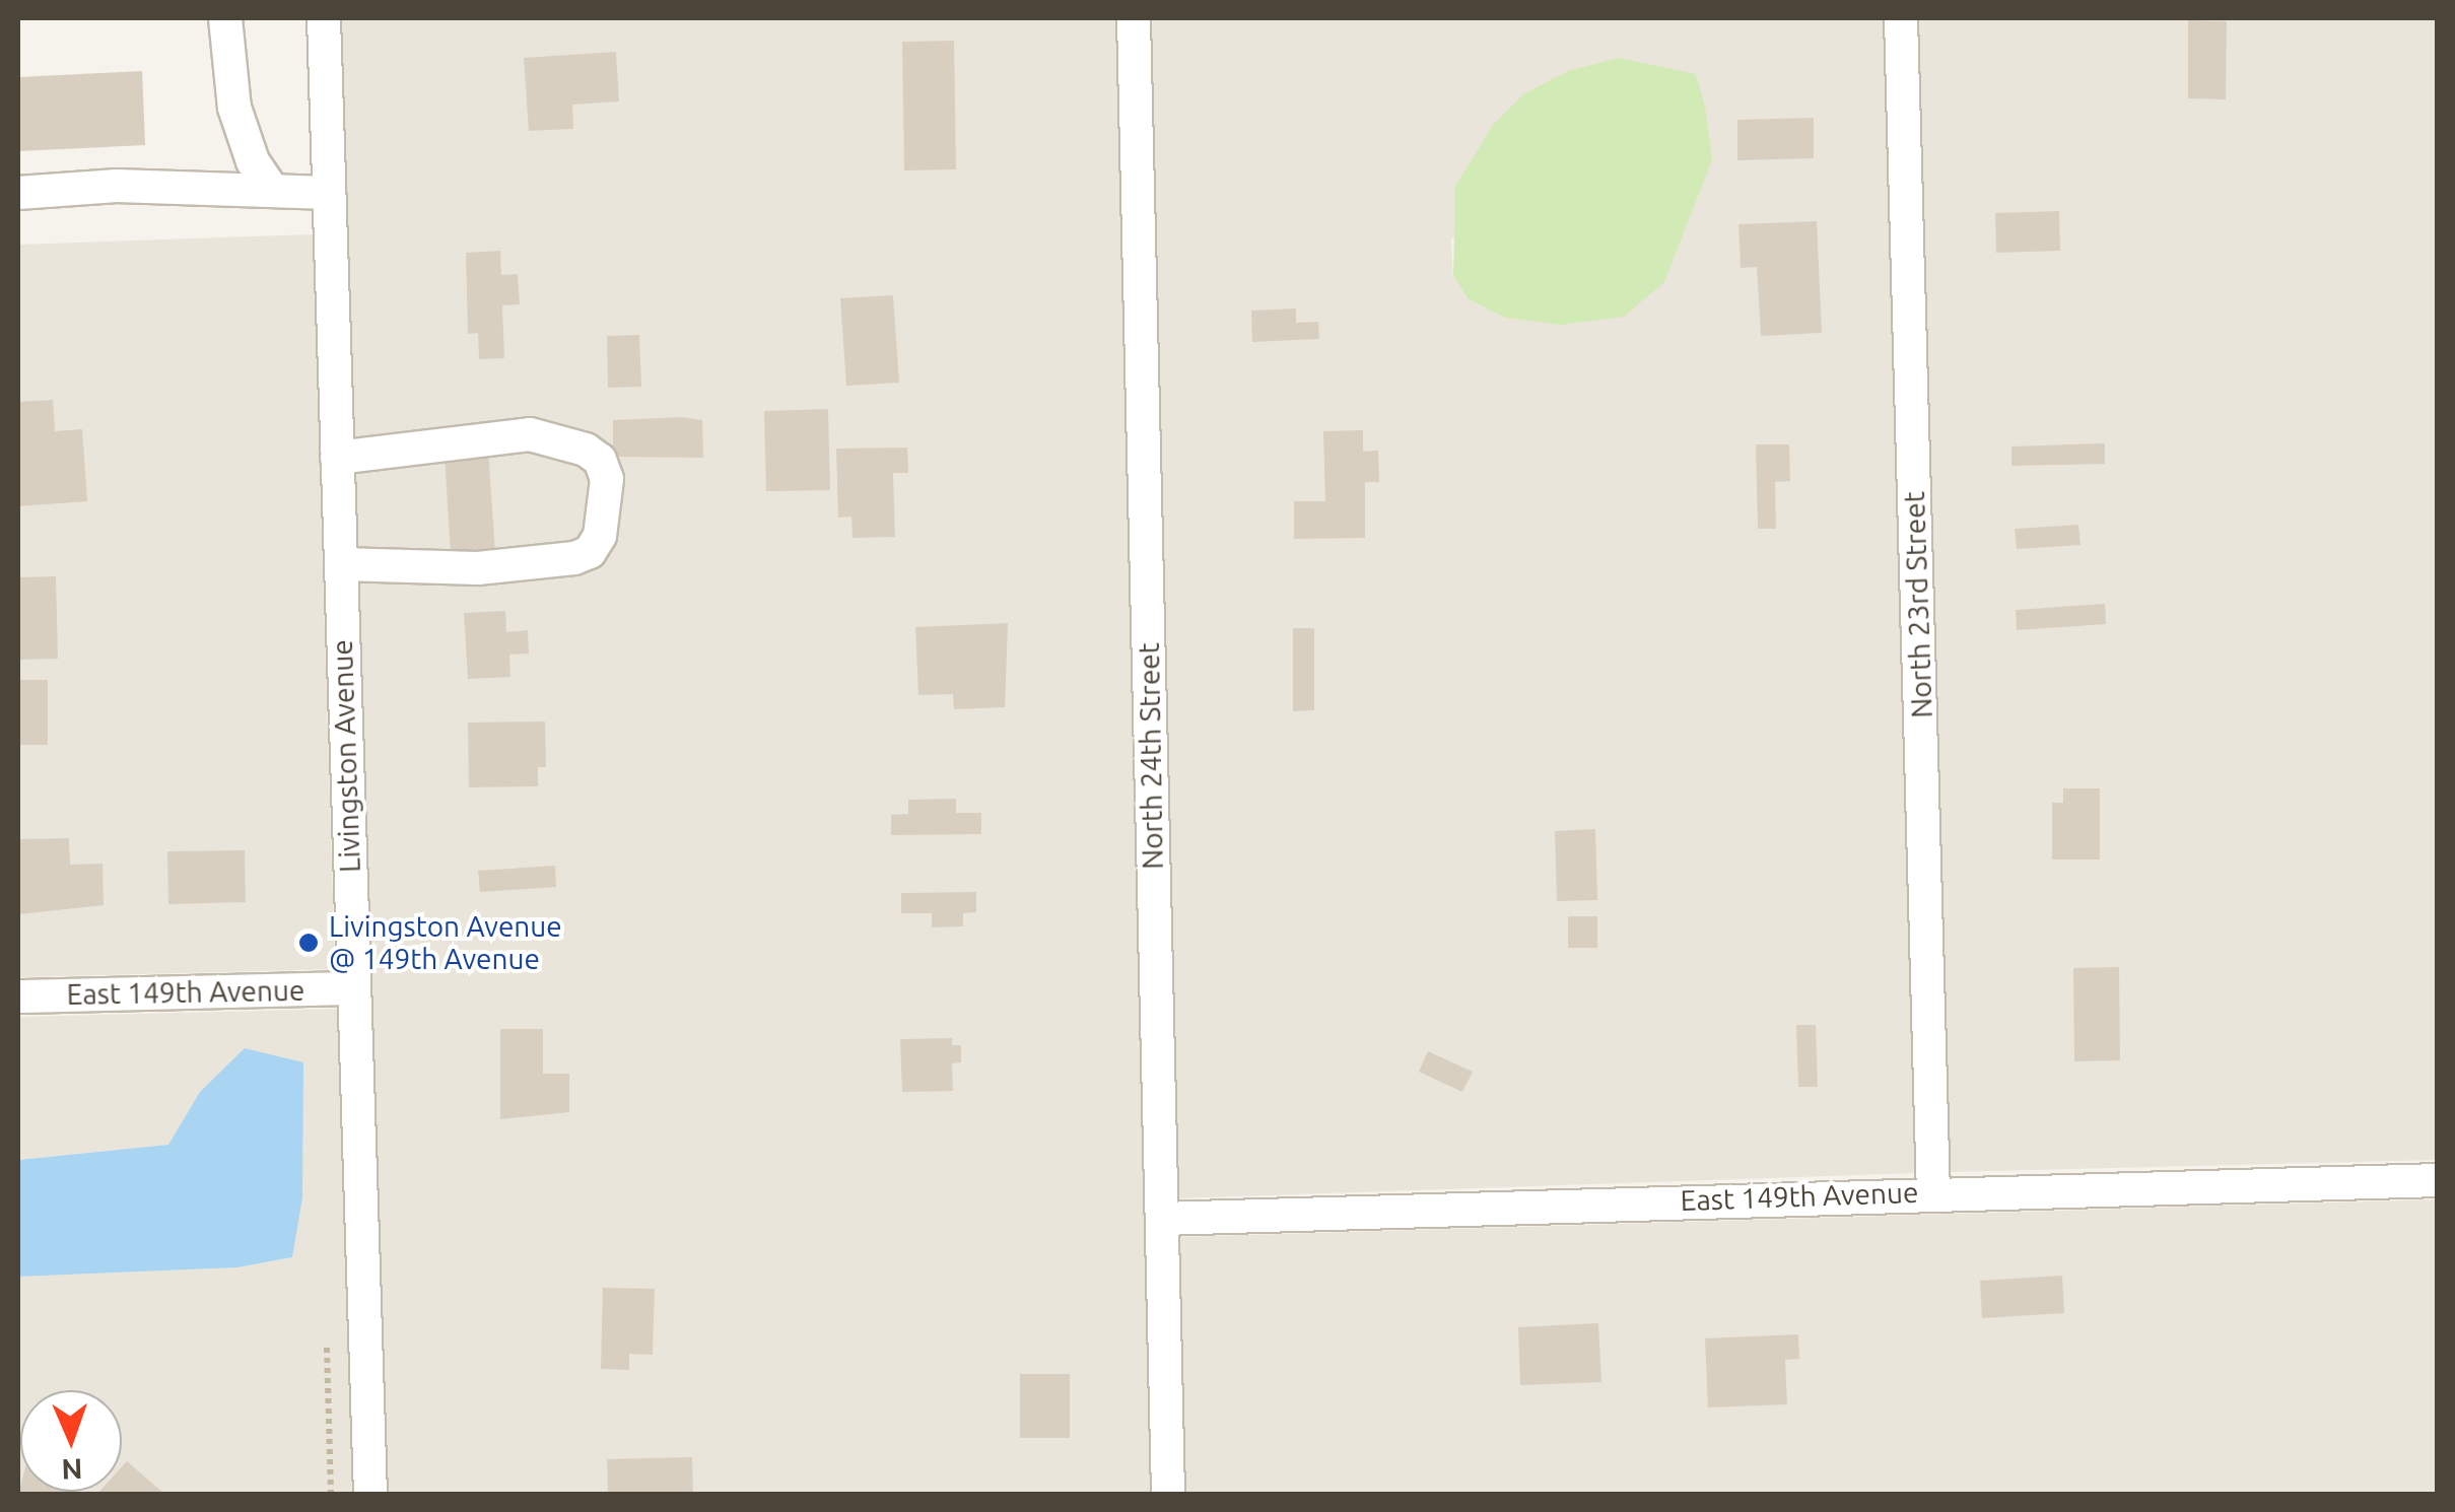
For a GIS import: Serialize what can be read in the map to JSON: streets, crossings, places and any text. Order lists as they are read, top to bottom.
{
  "streets": {
    "street": [
      "North 23rd Street",
      "Livingston Avenue",
      "North 24th Street",
      "East 149th Avenue"
    ]
  },
  "crossings": [
    ["North 23rd Street", "East 149th Avenue"],
    ["Livingston Avenue", "East 149th Avenue"],
    ["North 24th Street", "East 149th Avenue"]
  ],
  "places": ["Livingston Avenue @ 149th Avenue"],
  "north": "bottom"
}
